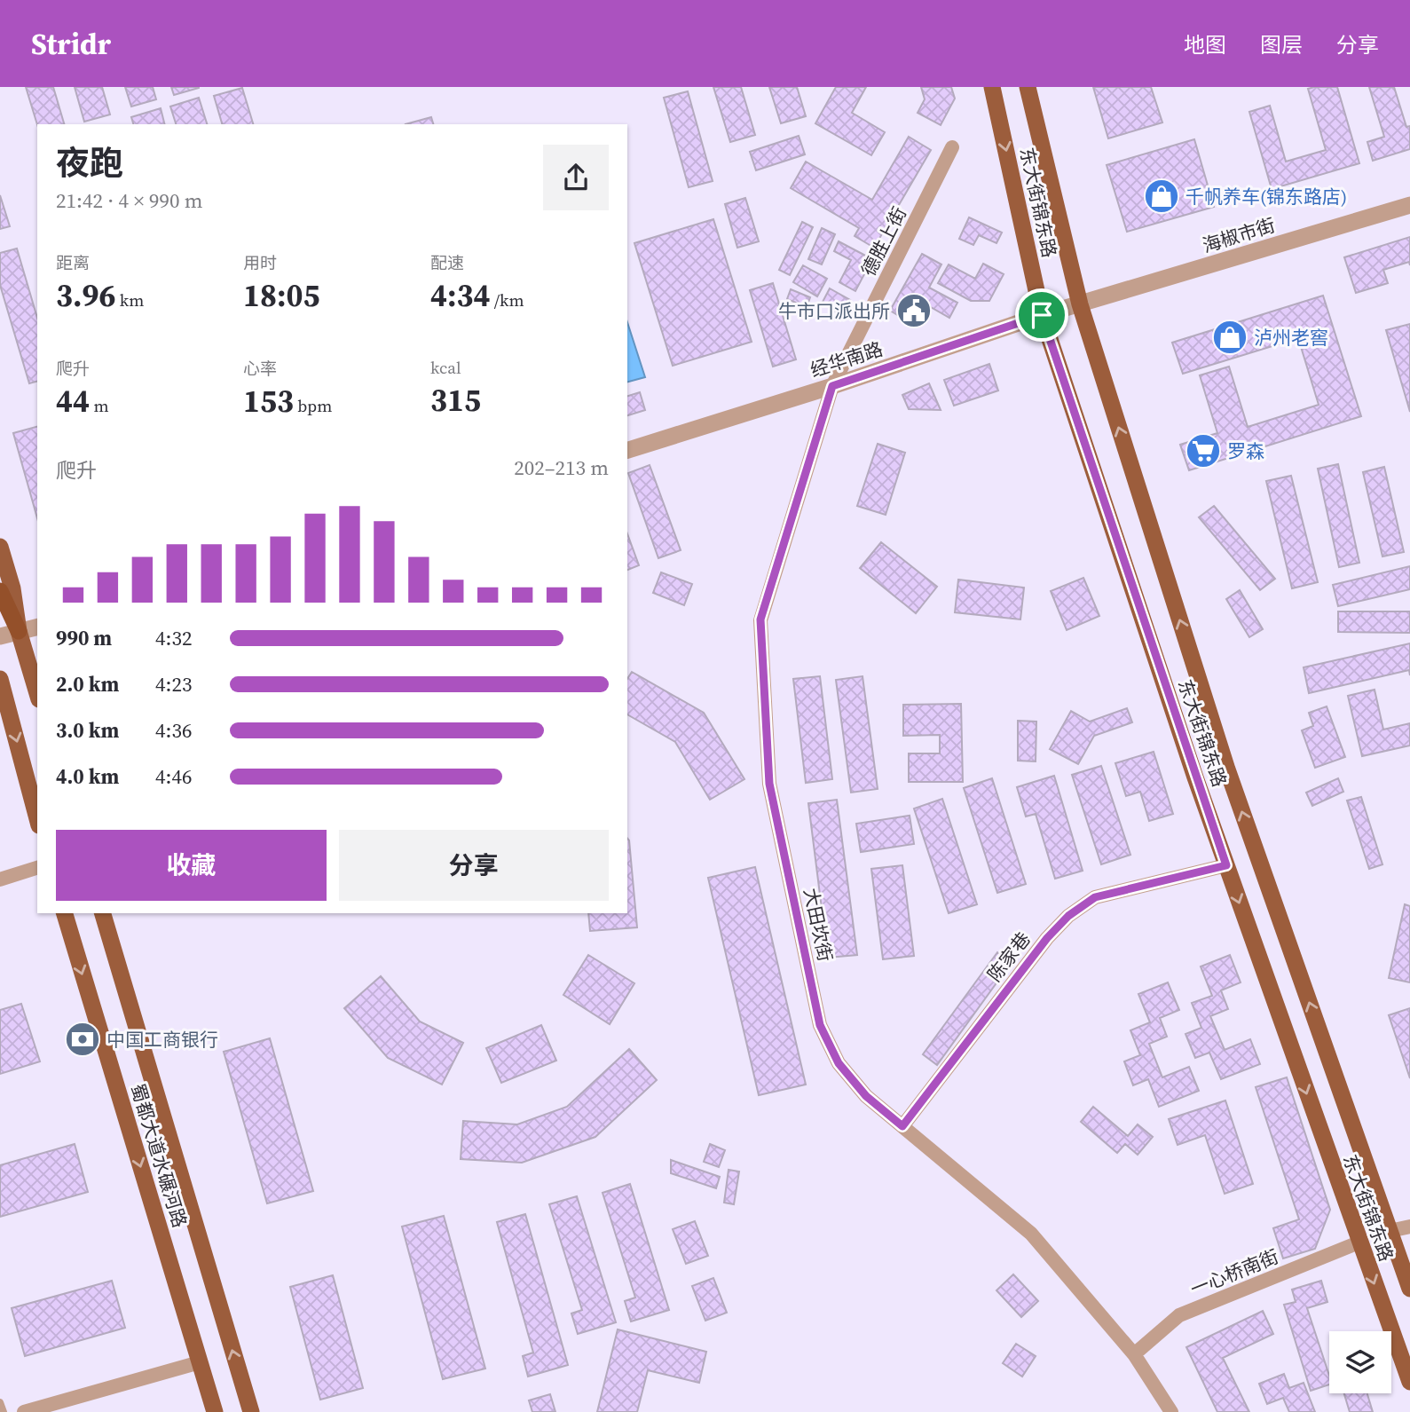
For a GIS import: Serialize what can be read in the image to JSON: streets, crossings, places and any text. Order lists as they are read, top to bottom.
{
  "streets": {
    "main road": ["东大街锦东路", "蜀都大道水碾河路"],
    "street": [
      "海椒市街",
      "德胜上街",
      "经华南路",
      "大田坎街",
      "陈家巷",
      "一心桥南街"
    ]
  },
  "crossings": [
    ["东大街锦东路", "海椒市街"],
    ["东大街锦东路", "经华南路"],
    ["东大街锦东路", "陈家巷"],
    ["东大街锦东路", "一心桥南街"],
    ["海椒市街", "经华南路"],
    ["德胜上街", "经华南路"],
    ["德胜上街", "大田坎街"],
    ["经华南路", "大田坎街"],
    ["大田坎街", "陈家巷"],
    ["大田坎街", "一心桥南街"]
  ],
  "places": {
    "shop": ["千帆养车(锦东路店)", "泸州老窖"],
    "public building": ["牛市口派出所"],
    "supermarket": ["罗森"],
    "bank": ["中国工商银行"]
  },
  "page": {
    "header": "Stridr",
    "nav": ["地图", "图层", "分享"],
    "heading": ["夜跑", "21:42 · 4 × 990 m"],
    "stats": [
      ["距离", "3.96 km"],
      ["用时", "18:05"],
      ["配速", "4:34 /km"],
      ["爬升", "44 m"],
      ["心率", "153 bpm"],
      ["kcal", "315"]
    ],
    "chart": ["爬升", "202–213 m"],
    "list": [
      {
        "name": "990 m",
        "note": "4:32"
      },
      {
        "name": "2.0 km",
        "note": "4:23"
      },
      {
        "name": "3.0 km",
        "note": "4:36"
      },
      {
        "name": "4.0 km",
        "note": "4:46"
      }
    ],
    "buttons": ["收藏", "分享"]
  }
}
